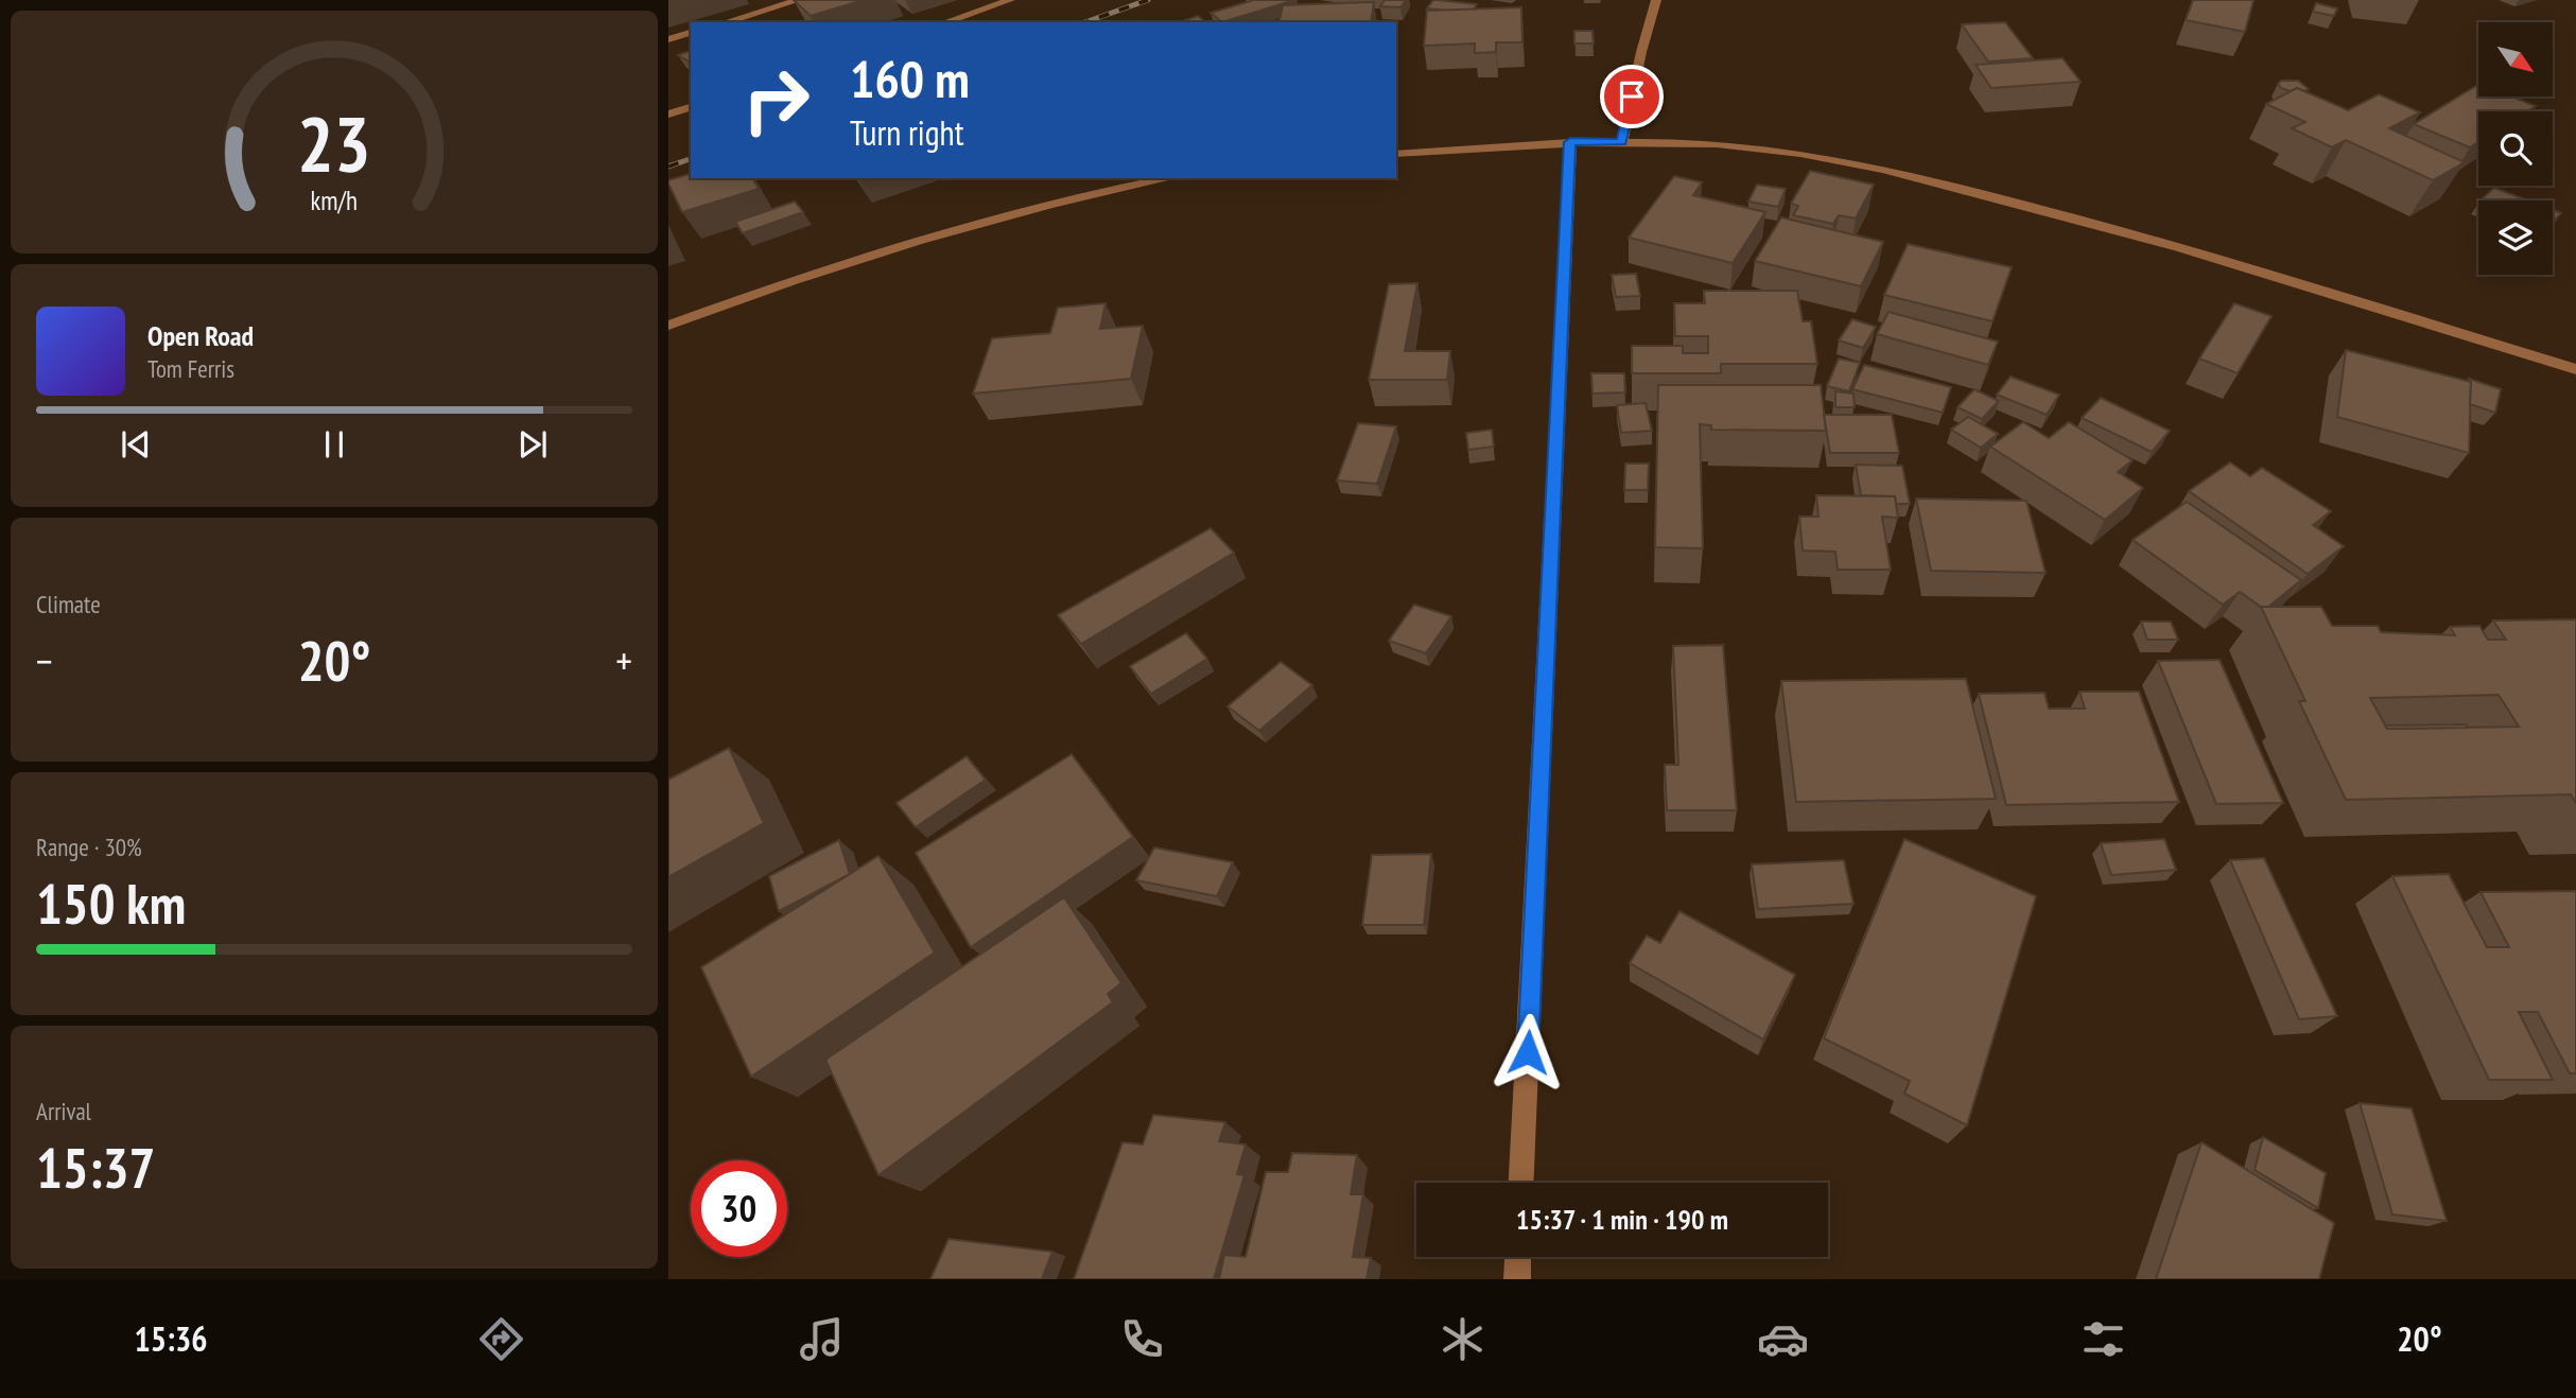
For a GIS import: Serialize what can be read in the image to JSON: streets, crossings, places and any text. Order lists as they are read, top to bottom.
{
  "north": "bottom right",
  "page": {
    "turn": ["160 m", "Turn right"],
    "song": ["Open Road", "Tom Ferris"],
    "tile": [
      "Climate",
      ["Range · 30%", "150 km"],
      ["Arrival", "15:37"]
    ],
    "heat": ["−", "20°", "+"],
    "limit": "30",
    "trip": "15:37 · 1 min · 190 m",
    "tabs": ["15:36", "20°"],
    "gauge": ["23", "km/h"]
  }
}
